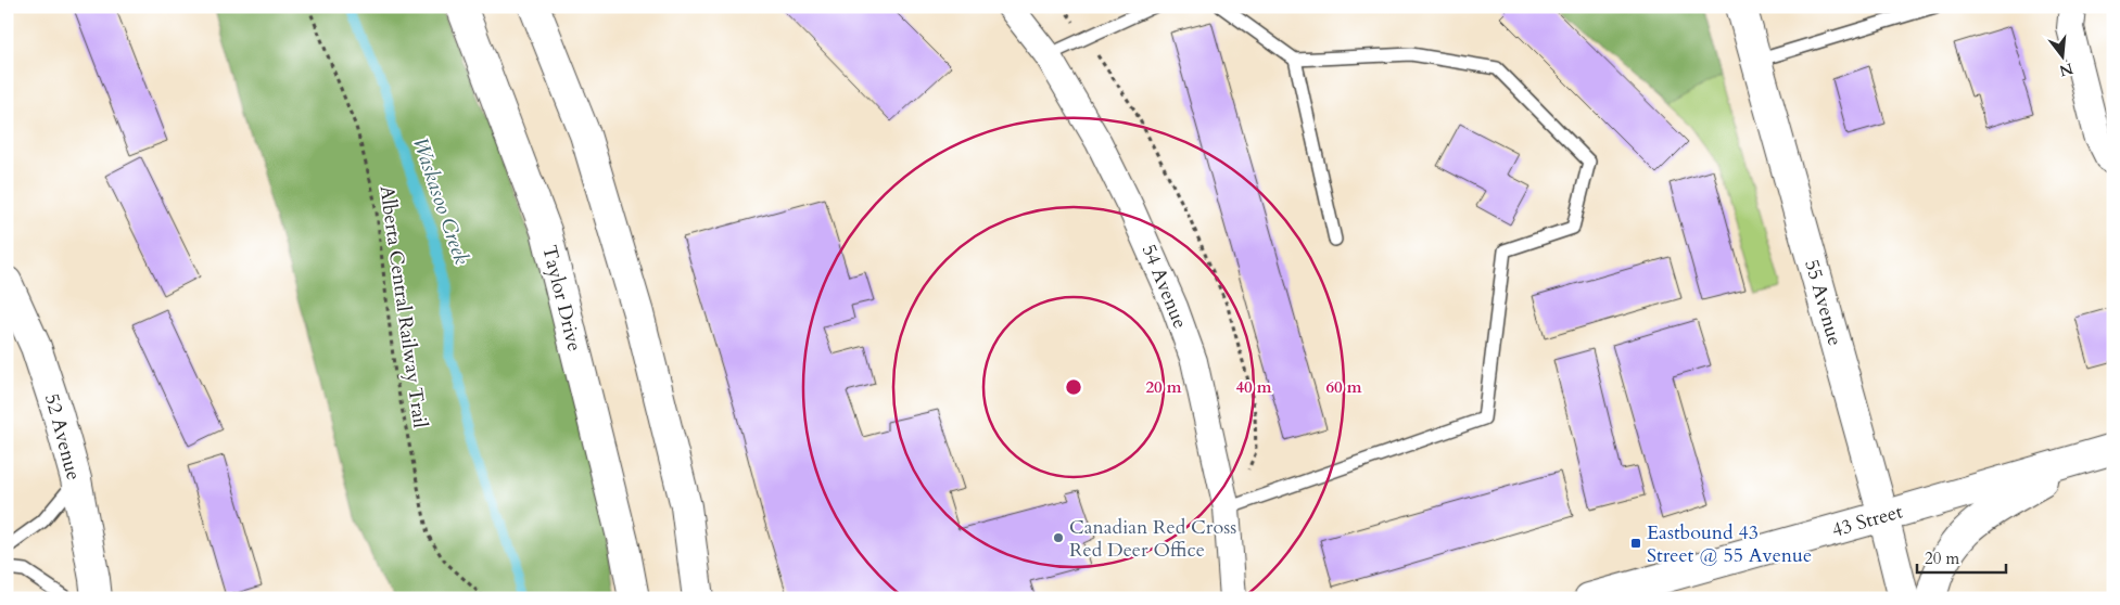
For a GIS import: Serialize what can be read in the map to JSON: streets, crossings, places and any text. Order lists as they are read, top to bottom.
{
  "streets": {
    "street": [
      "54 Avenue",
      "Taylor Drive",
      "55 Avenue",
      "52 Avenue",
      "43 Street"
    ],
    "path": ["Alberta Central Railway Trail"]
  },
  "crossings": [
    ["55 Avenue", "43 Street"]
  ],
  "water": ["Waskasoo Creek"],
  "places": {
    "other": ["Canadian Red Cross Red Deer Office"],
    "transit": ["Eastbound 43 Street @ 55 Avenue"]
  },
  "scale_bar": "20 m",
  "north": "bottom",
  "rings": ["20 m", "40 m", "60 m"]
}
